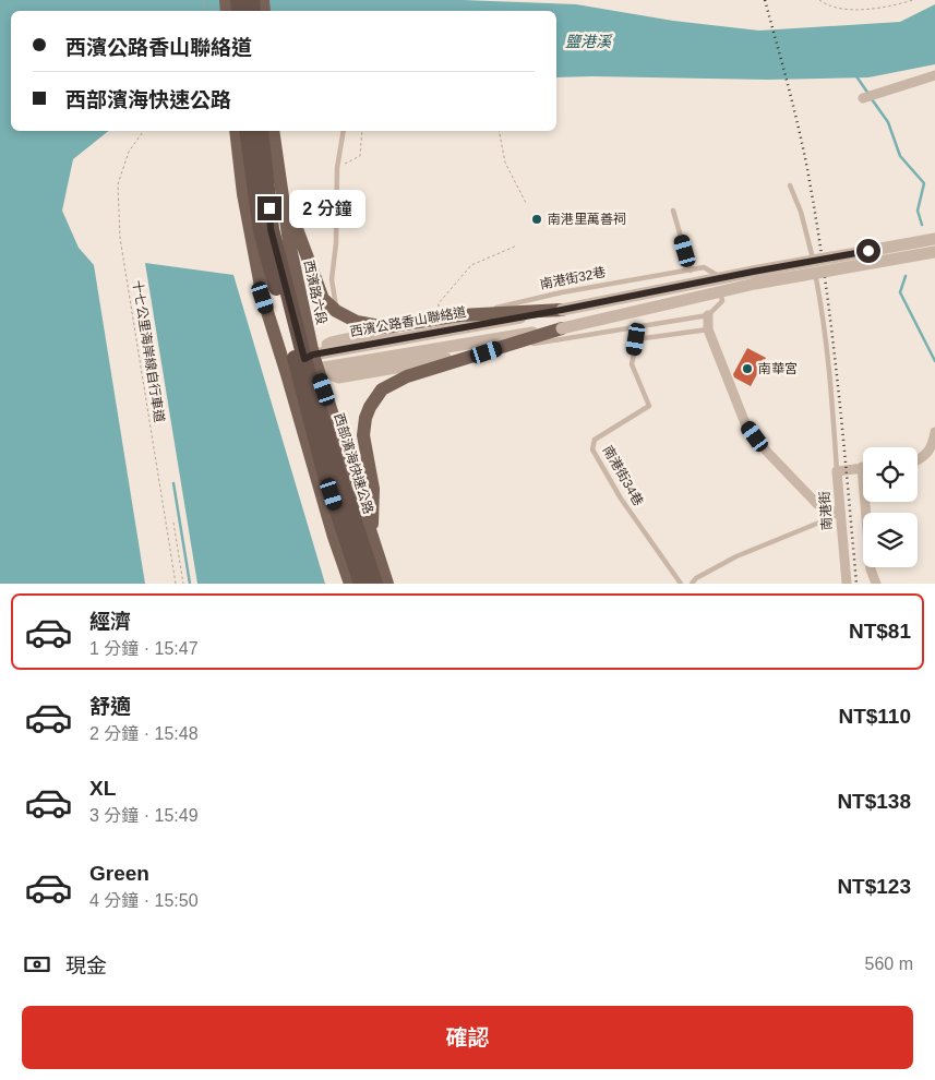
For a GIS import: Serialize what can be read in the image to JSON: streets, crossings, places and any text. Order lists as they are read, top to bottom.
{
  "streets": {
    "highway": ["西部濱海快速公路"],
    "main road": ["西濱路六段"],
    "street": ["西濱公路香山聯絡道", "南港街"],
    "lane": ["南港街32巷", "南港街34巷"],
    "path": ["十七公里海岸線自行車道"]
  },
  "crossings": [
    ["西濱路六段", "西濱公路香山聯絡道"],
    ["西濱路六段", "西部濱海快速公路"],
    ["西濱公路香山聯絡道", "西部濱海快速公路"]
  ],
  "water": ["鹽港溪"],
  "places": ["南港里萬善祠", "南華宮"],
  "page": {
    "banner": ["西濱公路香山聯絡道", "西部濱海快速公路"],
    "bubble": "2 分鐘",
    "list": [
      {
        "name": "經濟",
        "note": "1 分鐘 · 15:47",
        "value": "NT$81"
      },
      {
        "name": "舒適",
        "note": "2 分鐘 · 15:48",
        "value": "NT$110"
      },
      {
        "name": "XL",
        "note": "3 分鐘 · 15:49",
        "value": "NT$138"
      },
      {
        "name": "Green",
        "note": "4 分鐘 · 15:50",
        "value": "NT$123"
      }
    ],
    "pay": ["現金", "560 m"],
    "buttons": "確認"
  }
}
